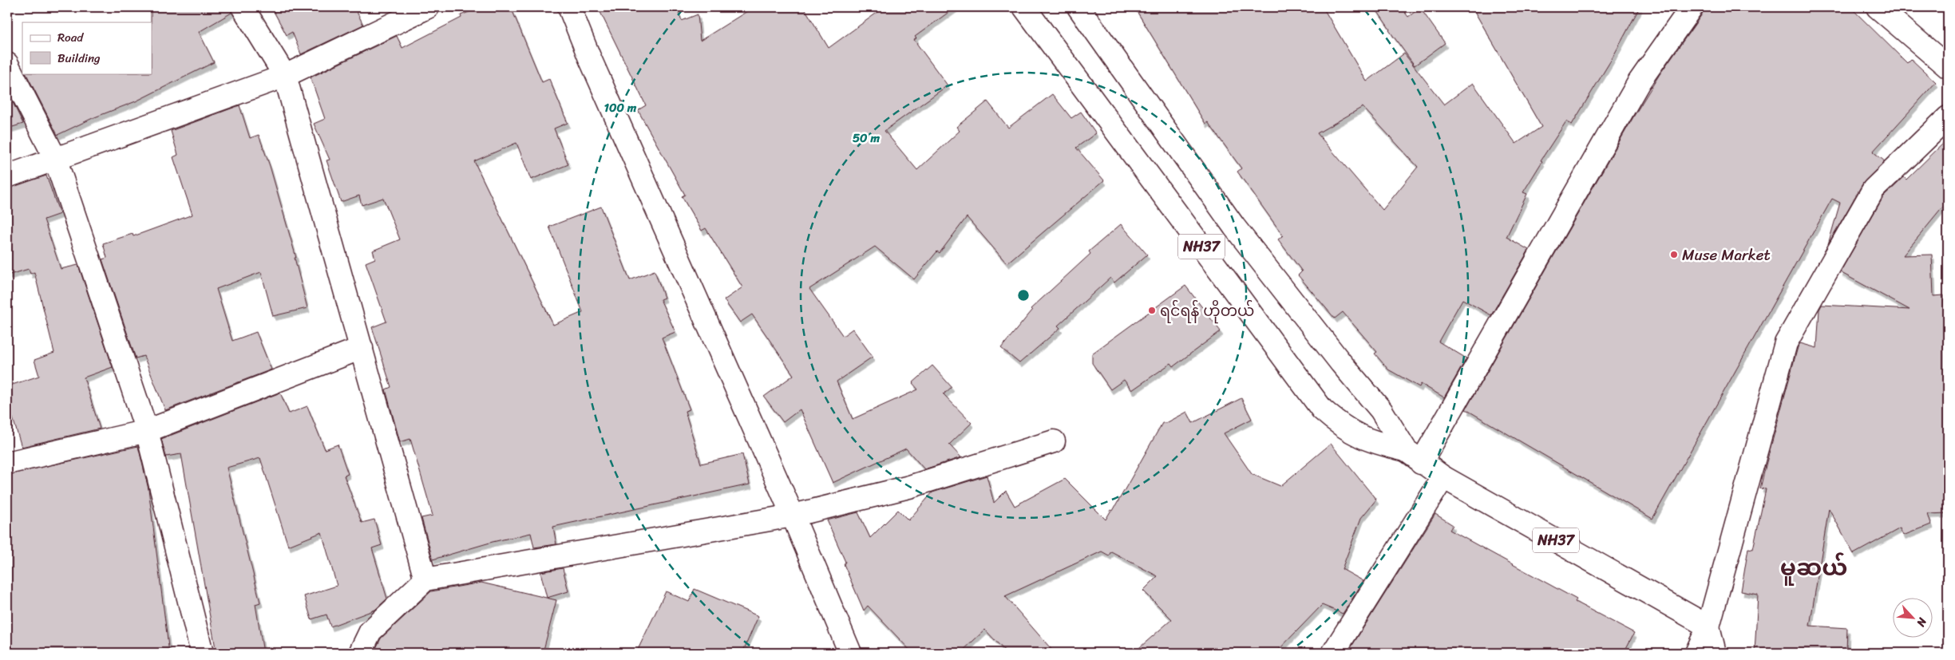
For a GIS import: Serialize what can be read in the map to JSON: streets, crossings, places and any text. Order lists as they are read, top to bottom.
{
  "streets": {
    "main road": ["NH37"]
  },
  "districts": ["မူဆယ်"],
  "places": ["Muse Market", "ရင်ရန် ဟိုတယ်"],
  "legend": ["Road", "Building"],
  "north": "bottom right",
  "rings": ["100 m", "50 m"]
}
